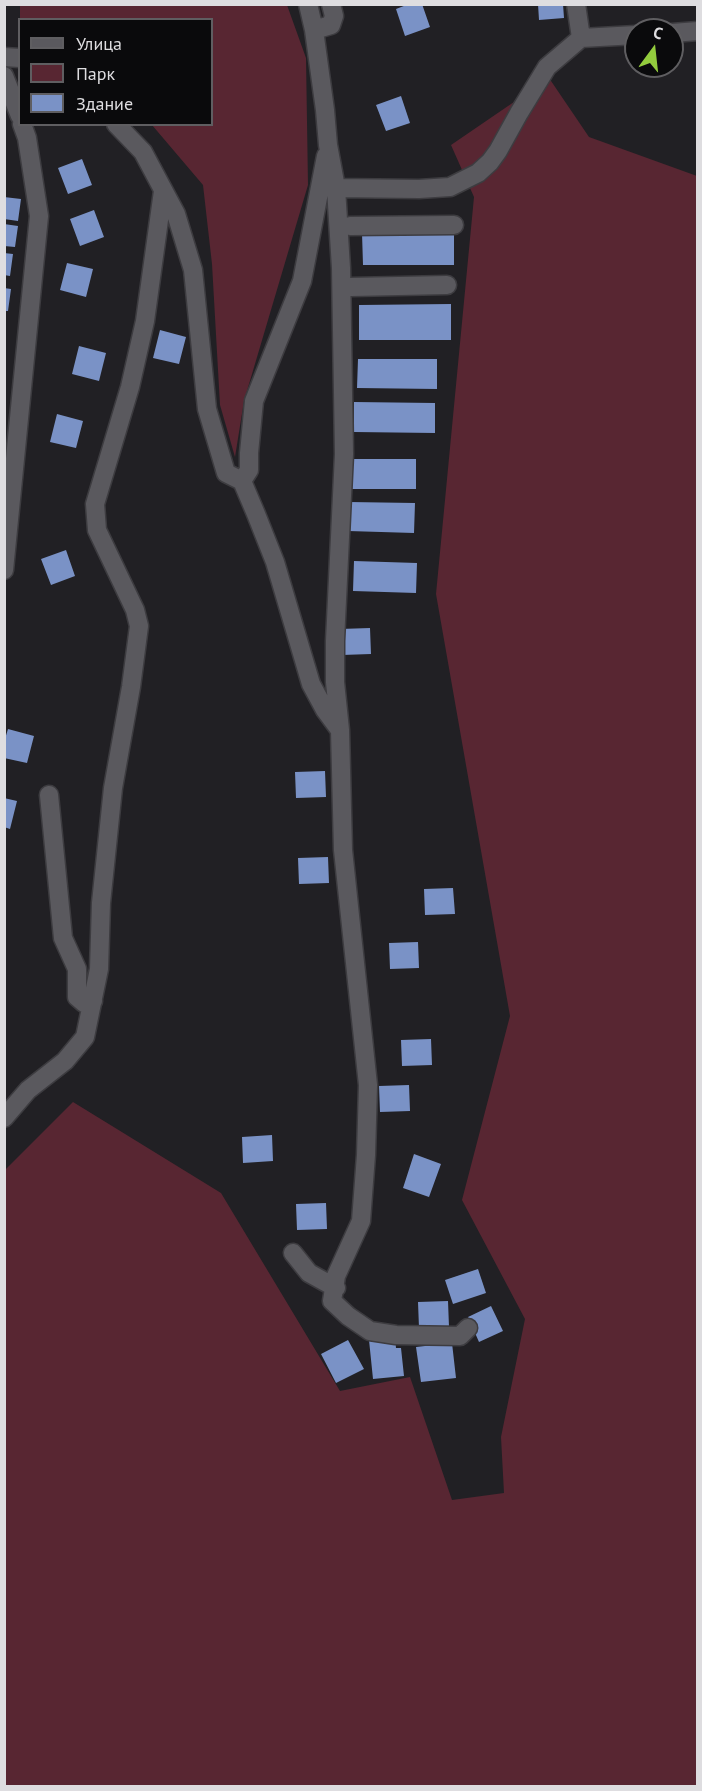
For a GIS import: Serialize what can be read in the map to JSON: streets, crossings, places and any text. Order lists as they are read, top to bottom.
{
  "legend": ["Улица", "Парк", "Здание"],
  "north": "top"
}
